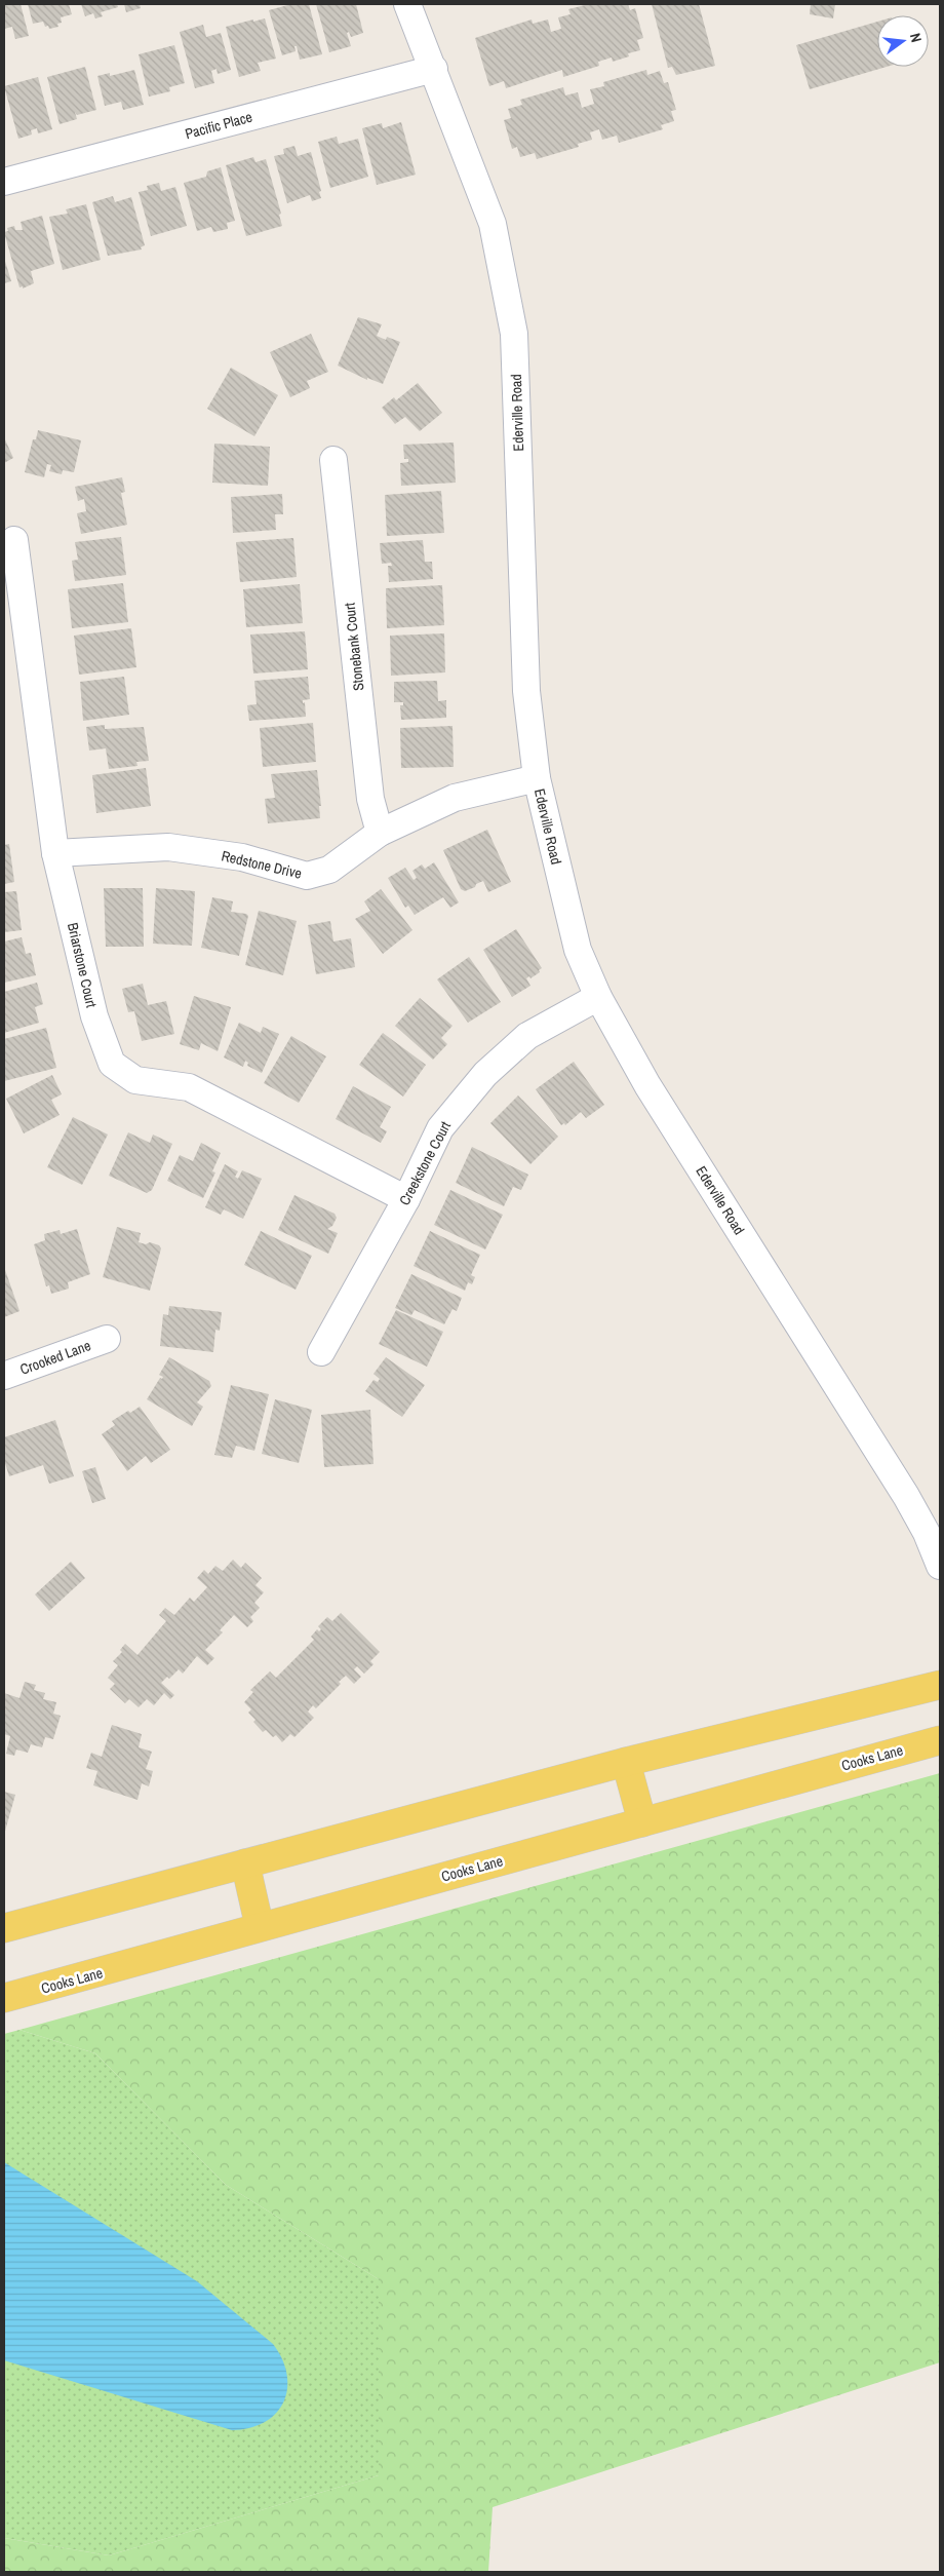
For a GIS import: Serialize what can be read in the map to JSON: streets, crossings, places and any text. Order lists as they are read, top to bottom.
{
  "streets": {
    "main road": ["Cooks Lane"],
    "street": [
      "Pacific Place",
      "Ederville Road",
      "Stonebank Court",
      "Redstone Drive",
      "Briarstone Court",
      "Creekstone Court",
      "Crooked Lane"
    ]
  },
  "crossings": [
    ["Pacific Place", "Ederville Road"],
    ["Ederville Road", "Redstone Drive"],
    ["Ederville Road", "Creekstone Court"],
    ["Stonebank Court", "Redstone Drive"],
    ["Redstone Drive", "Briarstone Court"],
    ["Briarstone Court", "Creekstone Court"]
  ],
  "north": "right"
}
